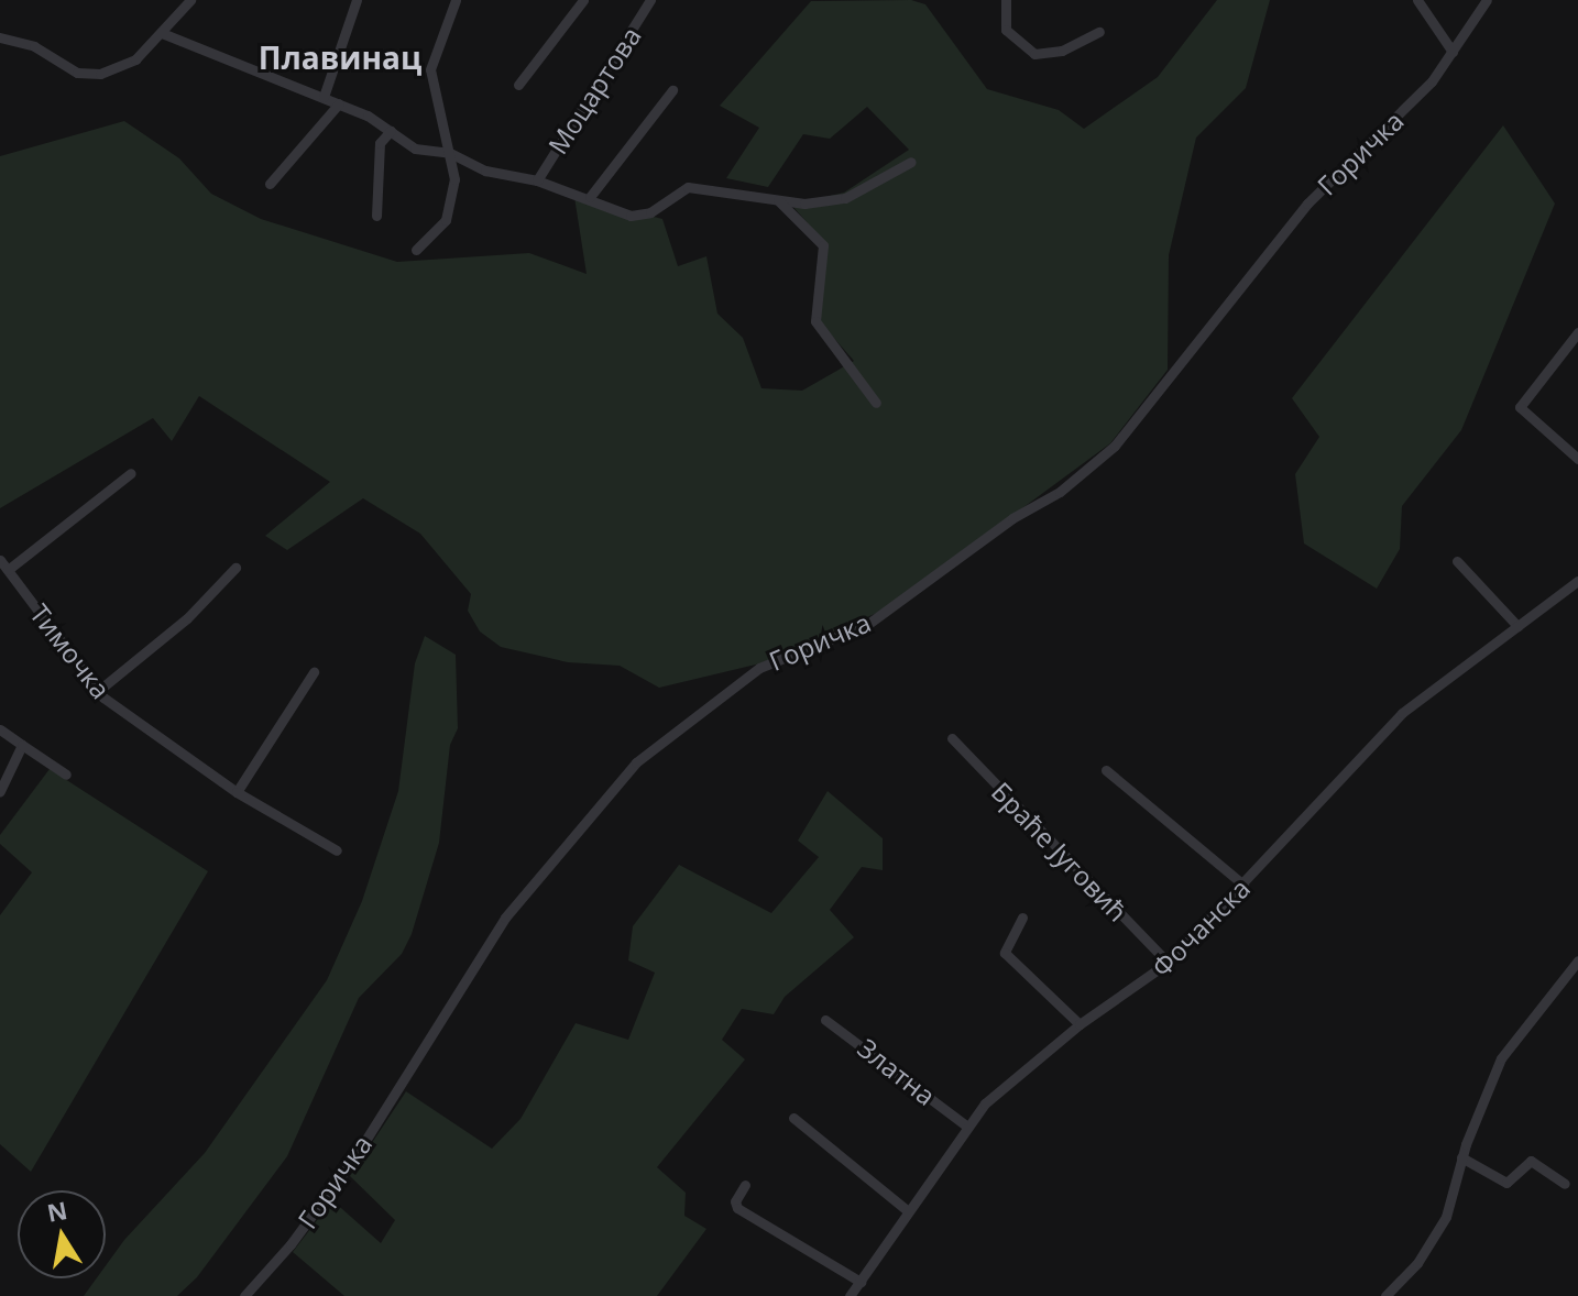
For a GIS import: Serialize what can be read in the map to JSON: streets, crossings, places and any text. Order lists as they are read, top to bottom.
{
  "streets": {
    "street": [
      "Моцартова",
      "Горичка",
      "Тимочка",
      "Браће Југовић",
      "Фочанска",
      "Златна"
    ]
  },
  "crossings": [
    ["Браће Југовић", "Фочанска"],
    ["Фочанска", "Златна"]
  ],
  "districts": ["Плавинац"],
  "north": "top"
}
